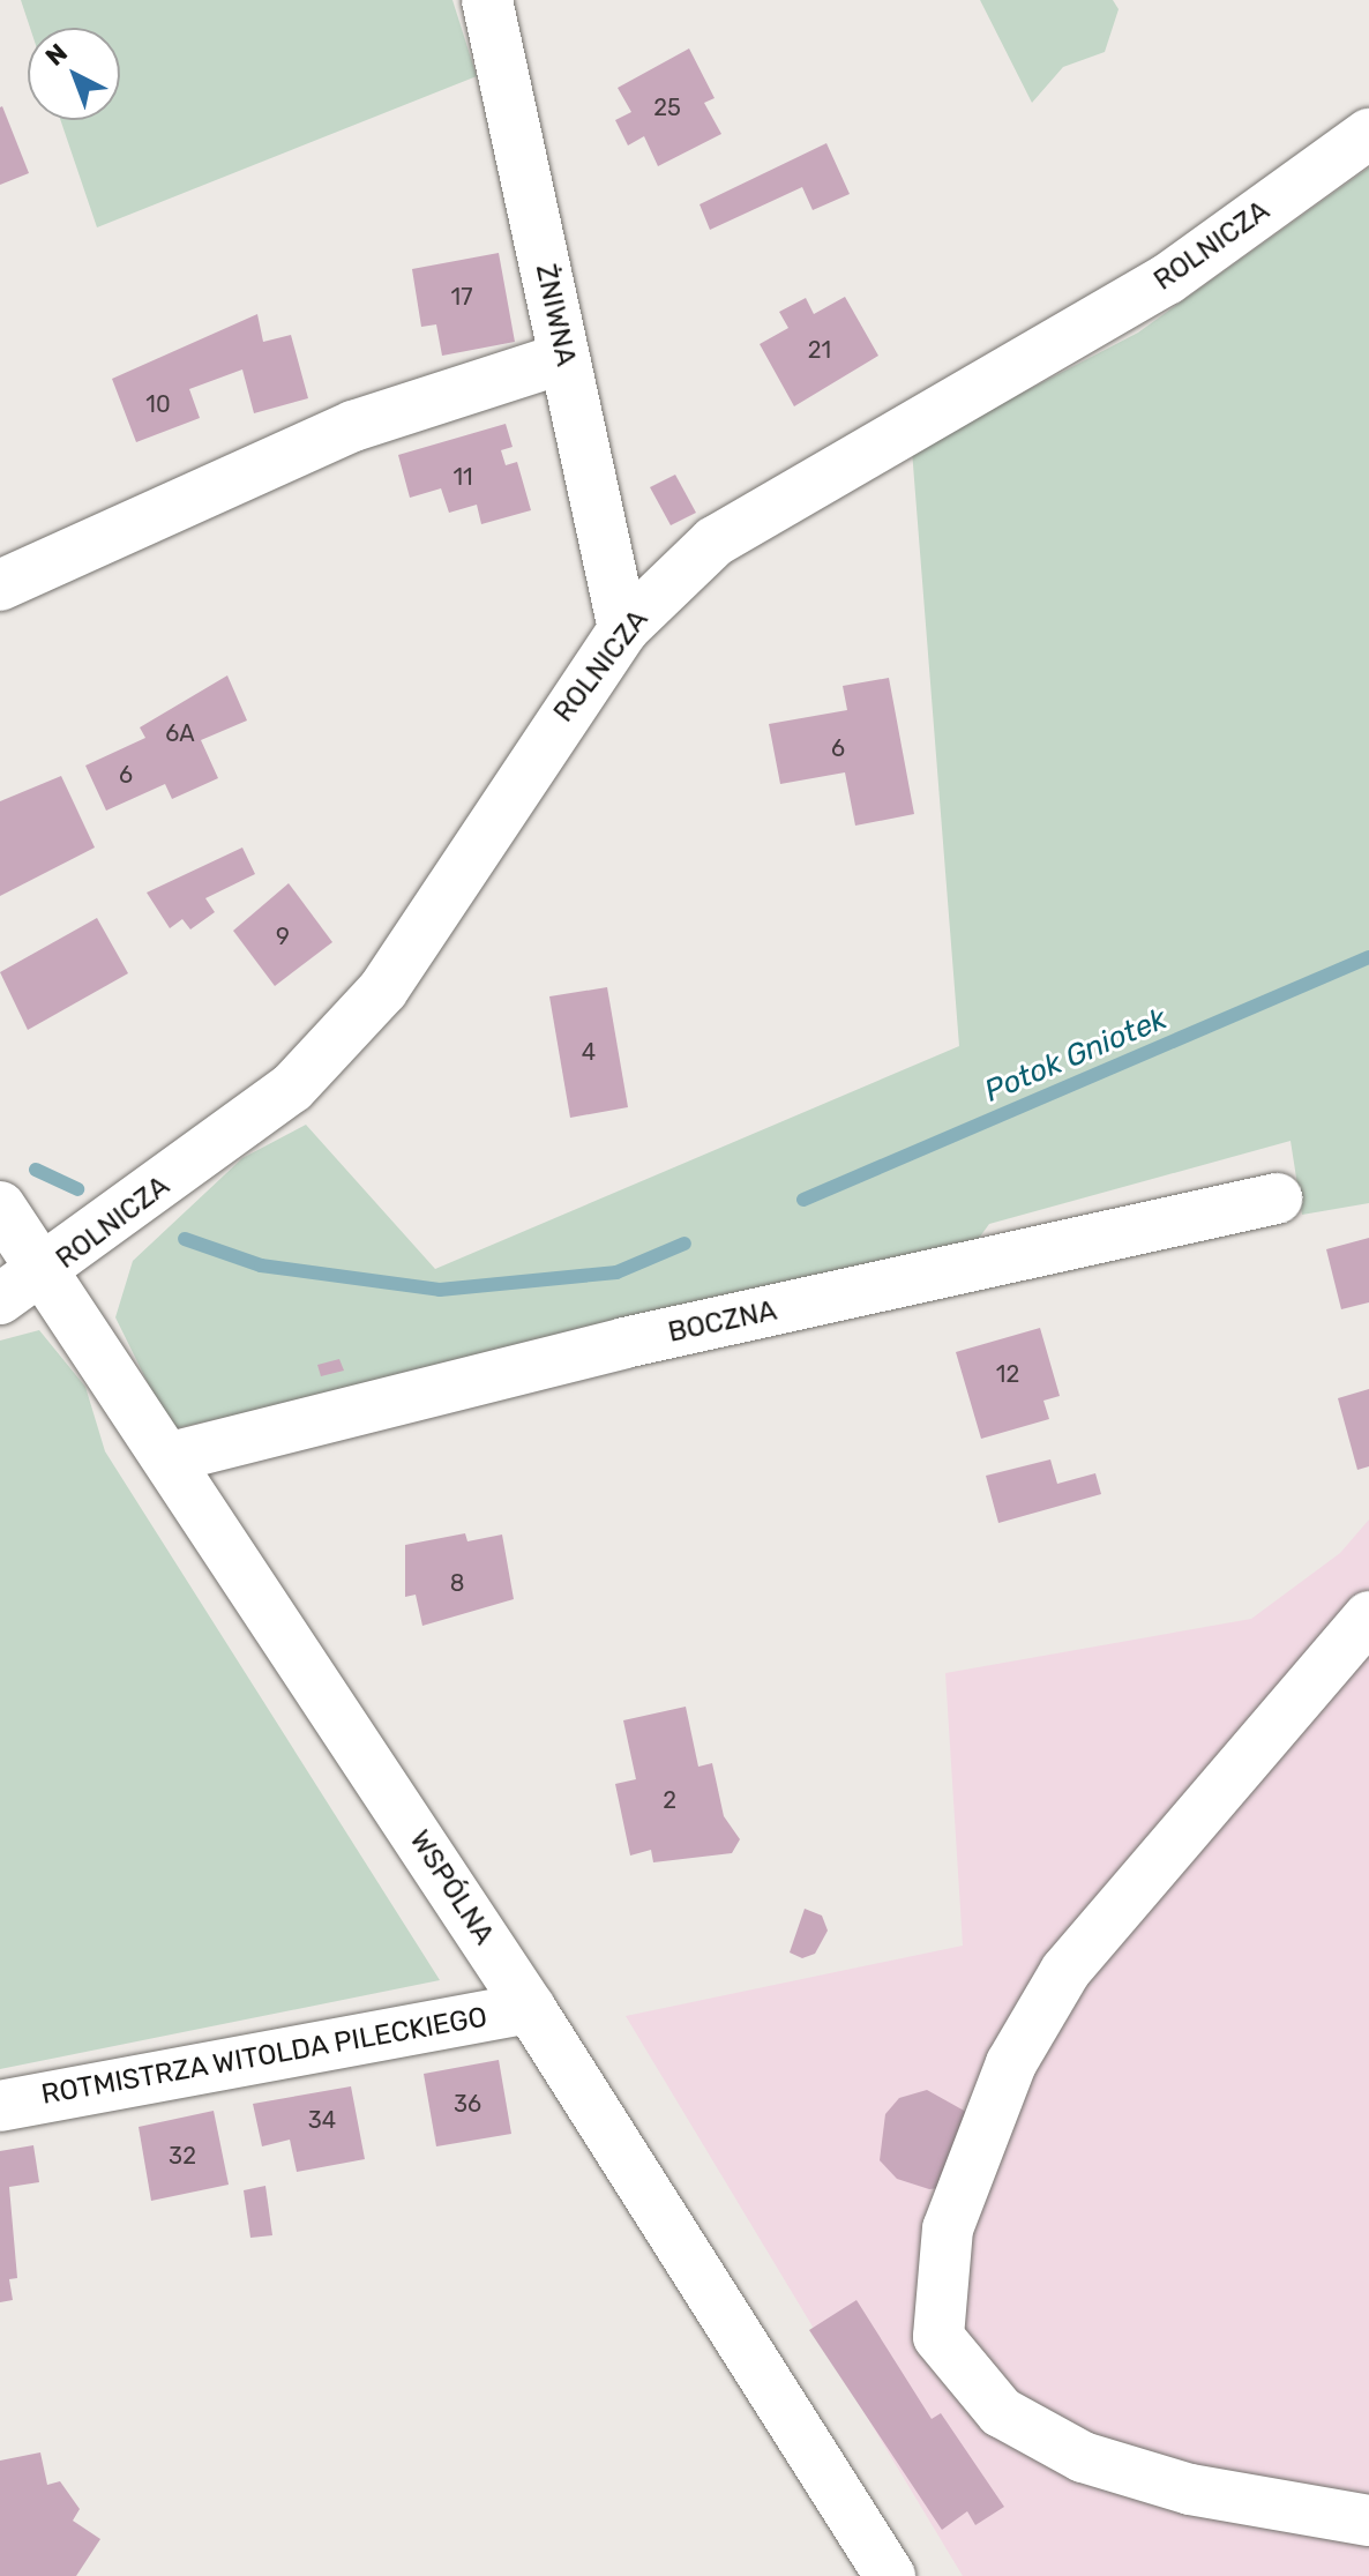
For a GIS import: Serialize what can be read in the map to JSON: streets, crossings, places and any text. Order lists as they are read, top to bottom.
{
  "streets": {
    "street": [
      "ROLNICZA",
      "ŻNIWNA",
      "BOCZNA",
      "WSPÓLNA",
      "ROTMISTRZA WITOLDA PILECKIEGO"
    ]
  },
  "crossings": [
    ["ROLNICZA", "ŻNIWNA"],
    ["ROLNICZA", "WSPÓLNA"],
    ["BOCZNA", "WSPÓLNA"],
    ["WSPÓLNA", "ROTMISTRZA WITOLDA PILECKIEGO"]
  ],
  "water": ["Potok Gniotek"],
  "house_numbers": [
    "25",
    "17",
    "21",
    "10",
    "11",
    "6A",
    "6",
    "6",
    "9",
    "4",
    "12",
    "8",
    "2",
    "36",
    "34",
    "32"
  ],
  "north": "top left"
}
